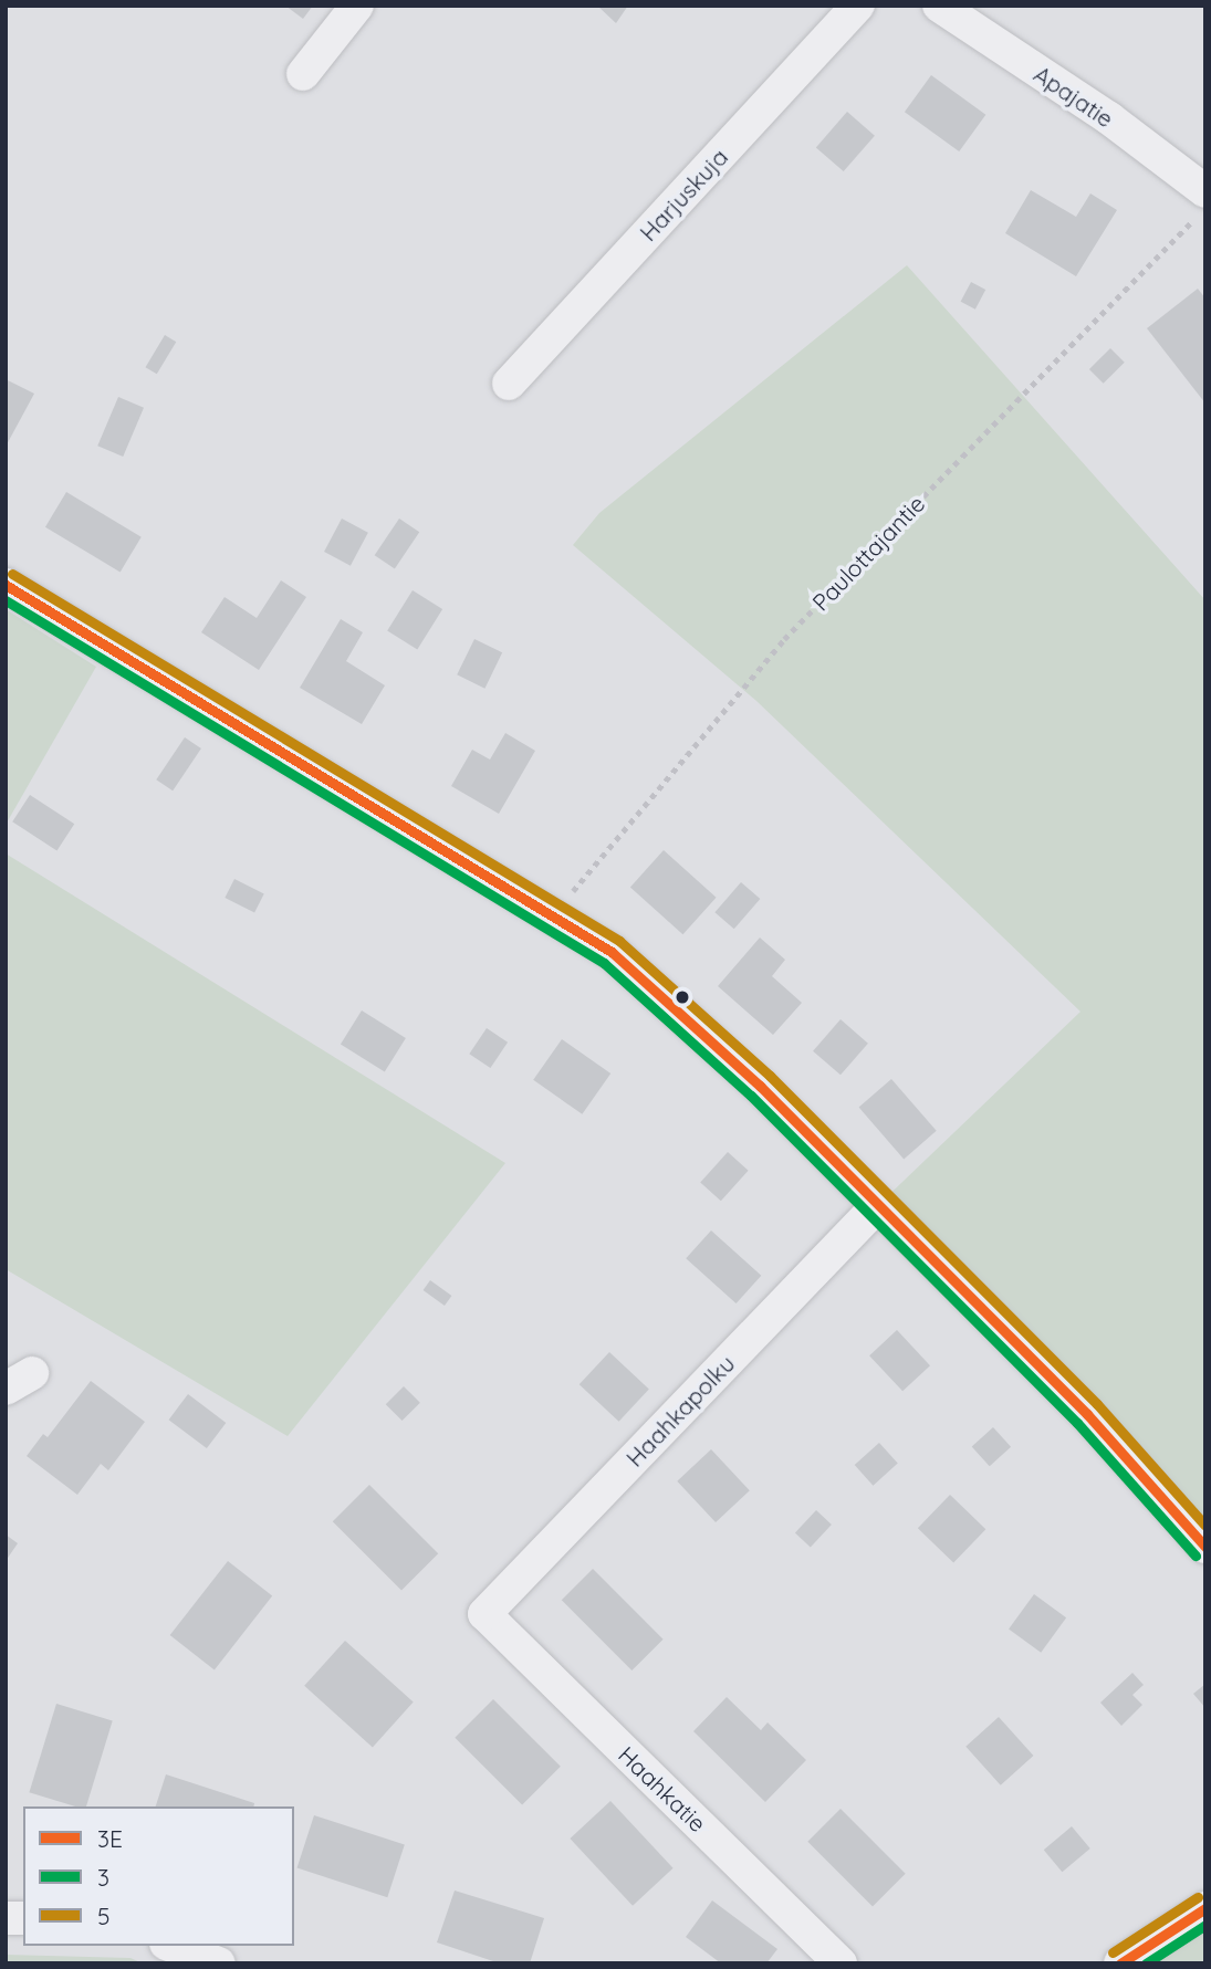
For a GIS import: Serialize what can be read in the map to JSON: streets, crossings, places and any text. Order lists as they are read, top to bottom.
{
  "streets": {
    "street": [
      "Apajatie",
      "Harjuskuja",
      "Haahkapolku",
      "Haahkatie"
    ],
    "path": ["Paulottajantie"]
  },
  "crossings": [
    ["Haahkapolku", "Haahkatie"]
  ],
  "lines": ["transit line 5", "transit line 3E", "transit line 3"],
  "legend": ["3E", "3", "5"]
}
